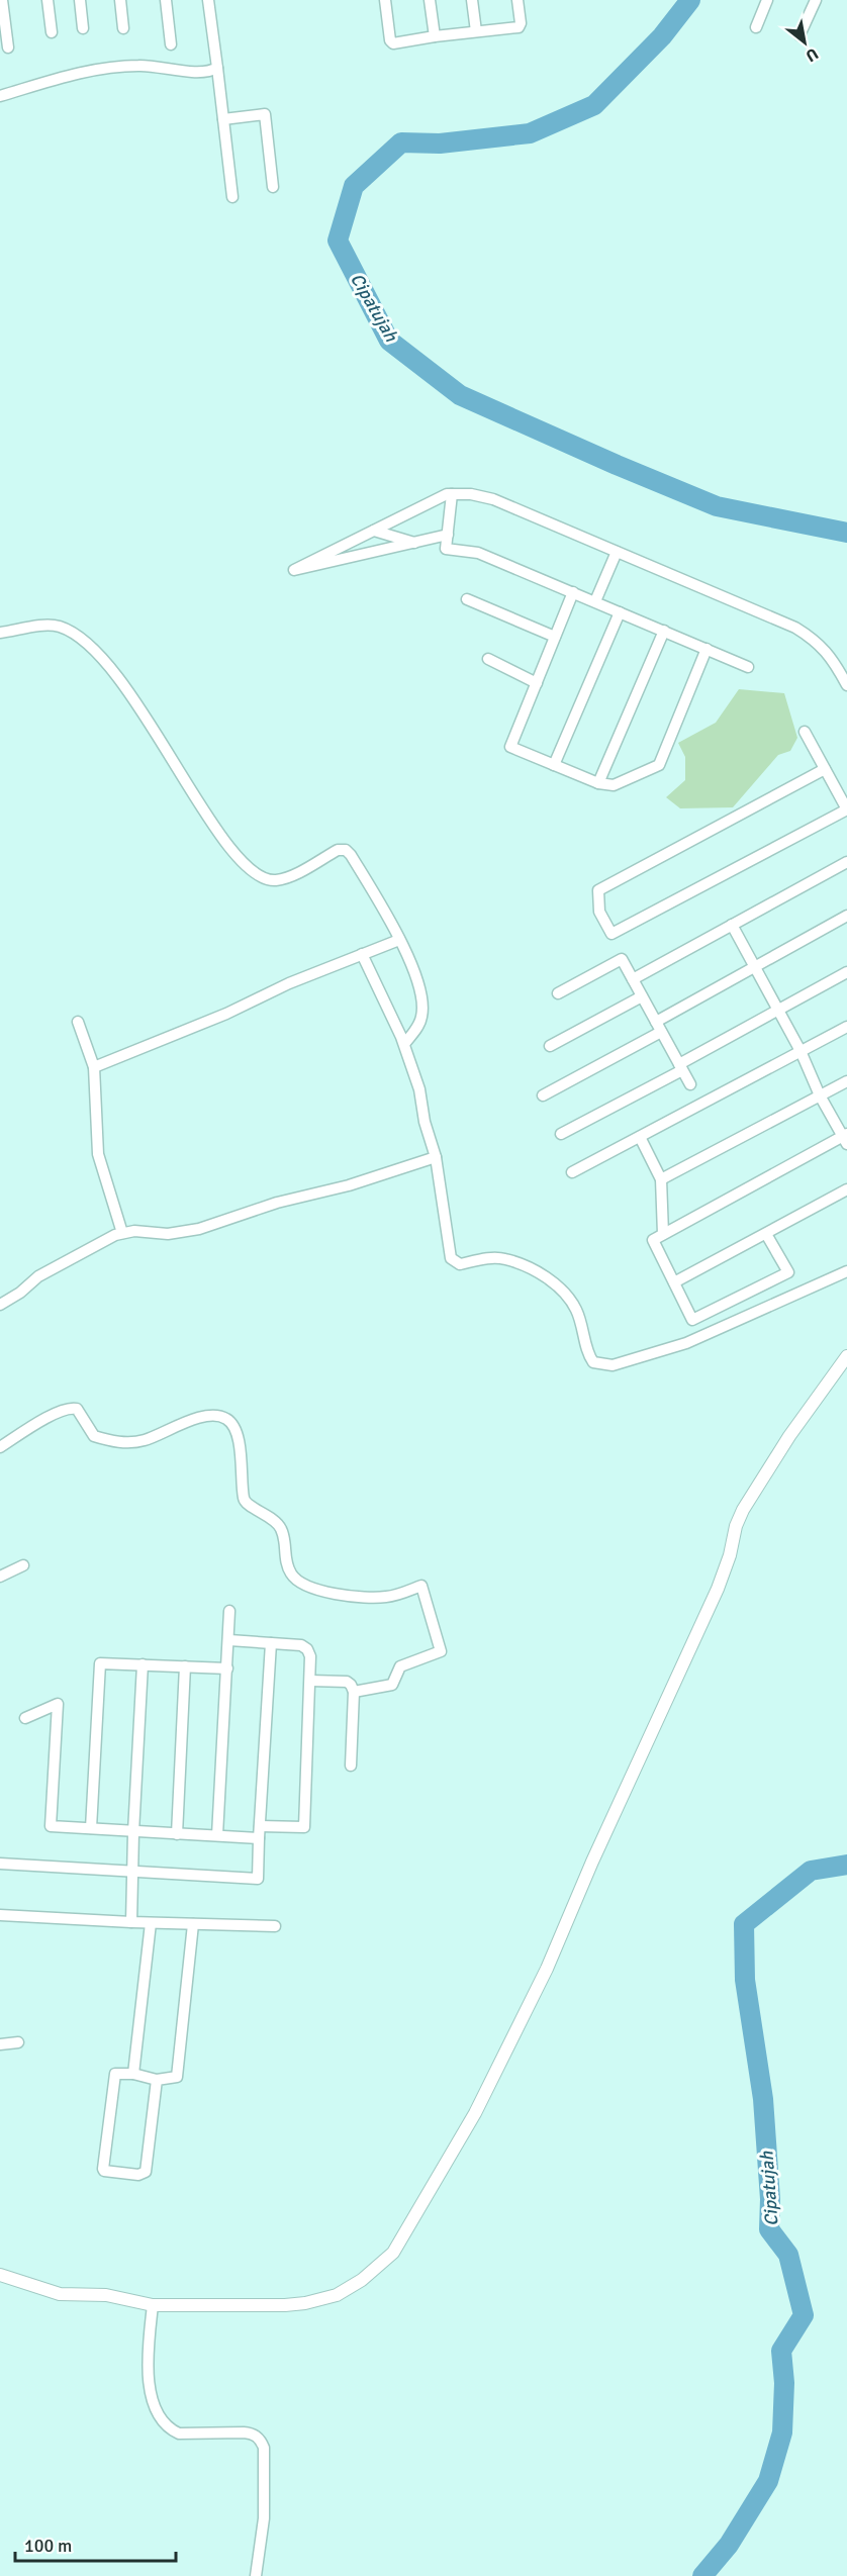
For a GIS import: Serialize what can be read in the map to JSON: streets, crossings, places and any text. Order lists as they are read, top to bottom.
{
  "water": ["Cipatujah"],
  "scale_bar": "100 m",
  "north": "bottom right"
}
